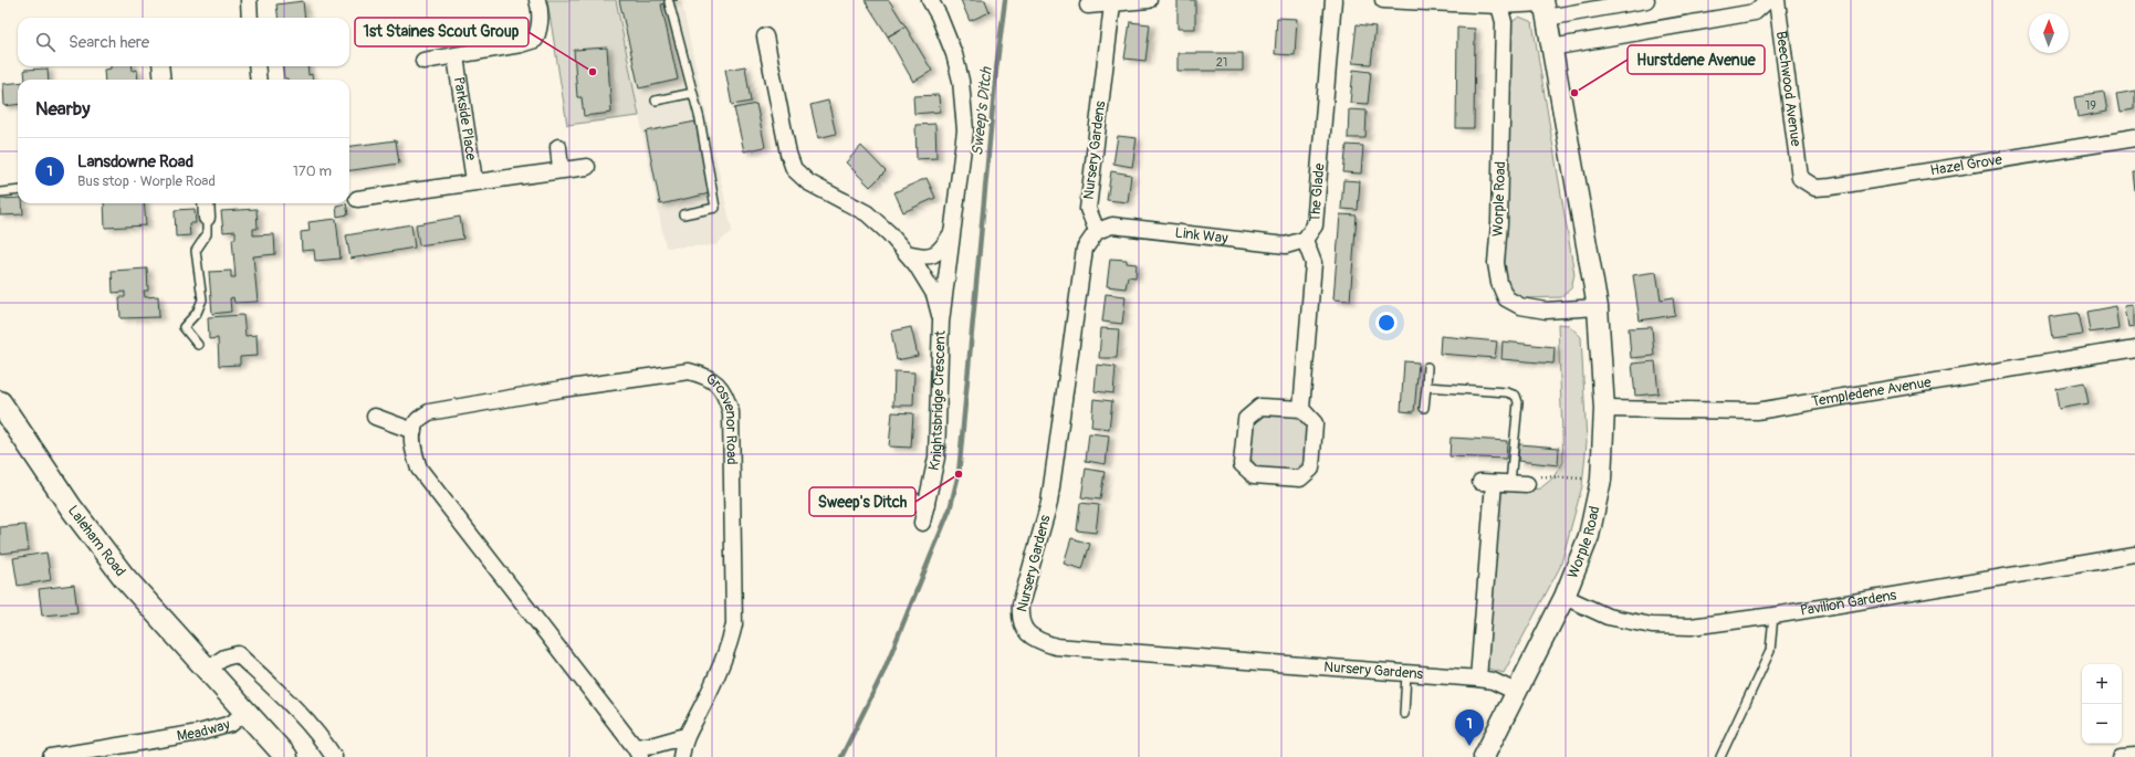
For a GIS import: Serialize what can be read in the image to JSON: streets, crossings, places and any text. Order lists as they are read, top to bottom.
{
  "streets": {
    "main road": ["Laleham Road"],
    "street": [
      "Beechwood Avenue",
      "Parkside Place",
      "Nursery Gardens",
      "Hazel Grove",
      "The Glade",
      "Worple Road",
      "Link Way",
      "Templedene Avenue",
      "Knightsbridge Crescent",
      "Grosvenor Road",
      "Pavilion Gardens",
      "Meadway"
    ]
  },
  "crossings": [
    ["Beechwood Avenue", "Hazel Grove"],
    ["Nursery Gardens", "Worple Road"],
    ["Nursery Gardens", "Link Way"],
    ["The Glade", "Link Way"],
    ["Worple Road", "Templedene Avenue"],
    ["Worple Road", "Pavilion Gardens"],
    ["Laleham Road", "Meadway"]
  ],
  "water": ["Sweep's Ditch"],
  "places": ["1st Staines Scout Group", "Hurstdene Avenue", "Sweep's Ditch"],
  "house_numbers": ["21", "19"],
  "north": "top",
  "page": {
    "search": "Search here",
    "heading": "Nearby",
    "list": [
      {
        "mark": "1",
        "name": "Lansdowne Road",
        "note": "Bus stop · Worple Road",
        "value": "170 m"
      }
    ],
    "map_buttons": ["+", "−"],
    "pins": "1"
  }
}
